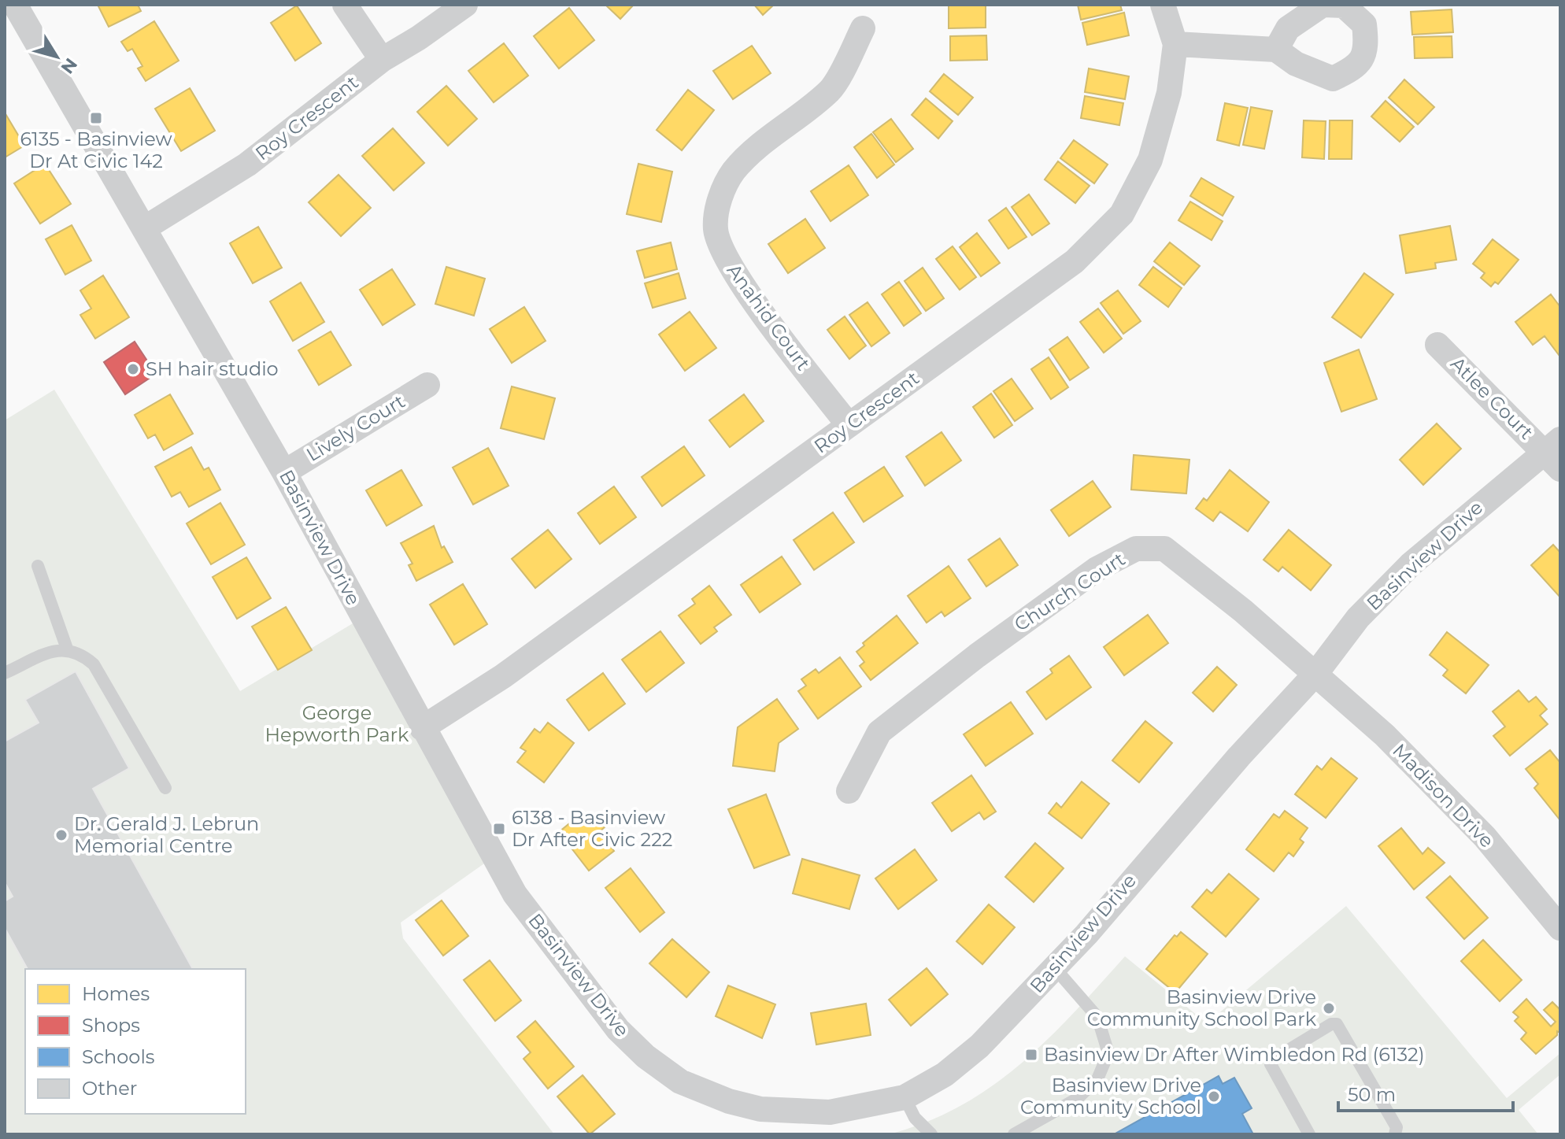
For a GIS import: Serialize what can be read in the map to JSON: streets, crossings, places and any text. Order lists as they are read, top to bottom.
{
  "streets": {
    "street": [
      "Roy Crescent",
      "Anahid Court",
      "Atlee Court",
      "Lively Court",
      "Basinview Drive",
      "Church Court",
      "Madison Drive"
    ]
  },
  "crossings": [
    ["Roy Crescent", "Anahid Court"],
    ["Roy Crescent", "Basinview Drive"],
    ["Atlee Court", "Basinview Drive"],
    ["Lively Court", "Basinview Drive"],
    ["Basinview Drive", "Church Court"],
    ["Basinview Drive", "Madison Drive"],
    ["Church Court", "Madison Drive"]
  ],
  "parks": ["George Hepworth Park"],
  "places": {
    "transit": ["6135 - Basinview Dr At Civic 142", "6138 - Basinview Dr After Civic 222", "Basinview Dr After Wimbledon Rd (6132)"],
    "other": [
      "SH hair studio",
      "Dr. Gerald J. Lebrun Memorial Centre",
      "Basinview Drive Community School Park",
      "Basinview Drive Community School"
    ]
  },
  "legend": [
    "Homes",
    "Shops",
    "Schools",
    "Other"
  ],
  "scale_bar": "50 m",
  "north": "bottom right"
}
